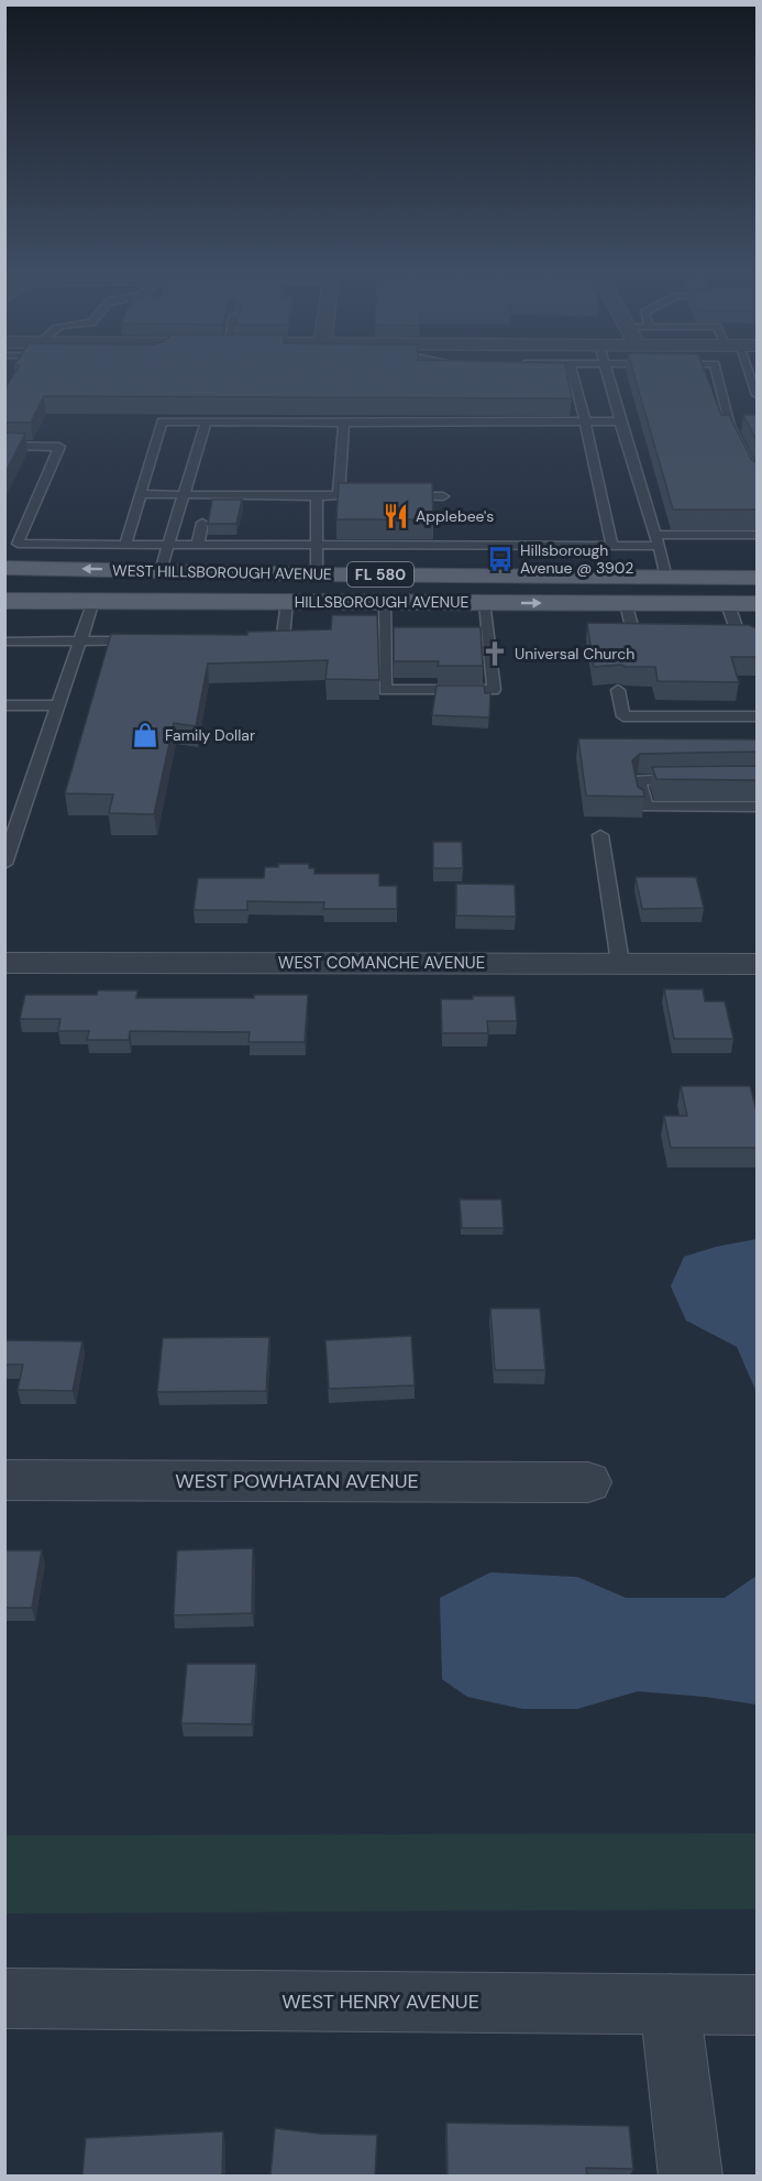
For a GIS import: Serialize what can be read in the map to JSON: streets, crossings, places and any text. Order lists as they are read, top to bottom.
{
  "streets": {
    "main road": ["WEST HILLSBOROUGH AVENUE", "FL 580", "HILLSBOROUGH AVENUE"],
    "street": ["WEST COMANCHE AVENUE", "WEST POWHATAN AVENUE", "WEST HENRY AVENUE"]
  },
  "places": {
    "restaurant": ["Applebee's"],
    "bus stop": ["Hillsborough Avenue @ 3902"],
    "church": ["Universal Church"],
    "shop": ["Family Dollar"]
  }
}
